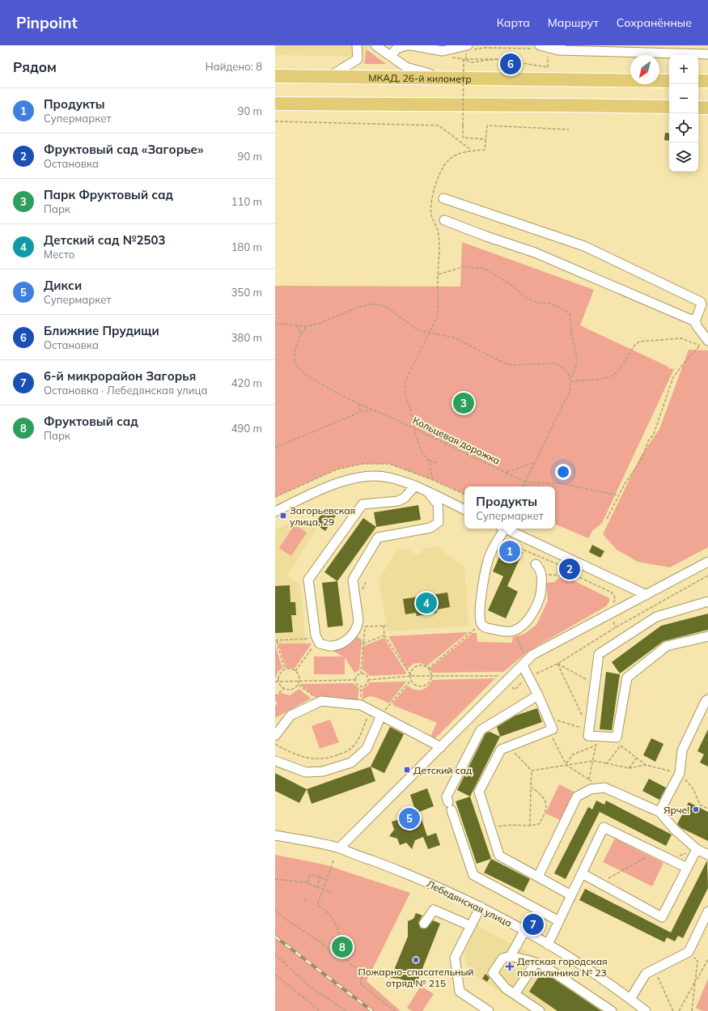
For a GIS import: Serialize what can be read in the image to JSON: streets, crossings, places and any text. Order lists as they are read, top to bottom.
{
  "streets": {
    "highway": ["МКАД, 26-й километр"],
    "street": ["Лебедянская улица"],
    "path": ["Кольцевая дорожка"]
  },
  "places": {
    "transit": ["Загорьевская улица, 29", "Детский сад"],
    "other": ["Ярче!", "Пожарно-спасательный отряд № 215"],
    "health": ["Детская городская поликлиника № 23"]
  },
  "north": "bottom left",
  "page": {
    "header": "Pinpoint",
    "nav": ["Карта", "Маршрут", "Сохранённые"],
    "heading": ["Рядом", "Найдено: 8"],
    "pins": [
      "6",
      "3",
      "1",
      "2",
      "4",
      "5",
      "7",
      "8"
    ],
    "map_buttons": ["+", "−"],
    "list": [
      {
        "mark": "1",
        "name": "Продукты",
        "note": "Супермаркет",
        "value": "90 m"
      },
      {
        "mark": "2",
        "name": "Фруктовый сад «Загорье»",
        "note": "Остановка",
        "value": "90 m"
      },
      {
        "mark": "3",
        "name": "Парк Фруктовый сад",
        "note": "Парк",
        "value": "110 m"
      },
      {
        "mark": "4",
        "name": "Детский сад №2503",
        "note": "Место",
        "value": "180 m"
      },
      {
        "mark": "5",
        "name": "Дикси",
        "note": "Супермаркет",
        "value": "350 m"
      },
      {
        "mark": "6",
        "name": "Ближние Прудищи",
        "note": "Остановка",
        "value": "380 m"
      },
      {
        "mark": "7",
        "name": "6-й микрорайон Загорья",
        "note": "Остановка · Лебедянская улица",
        "value": "420 m"
      },
      {
        "mark": "8",
        "name": "Фруктовый сад",
        "note": "Парк",
        "value": "490 m"
      }
    ],
    "popup": ["Продукты", "Супермаркет"]
  }
}
